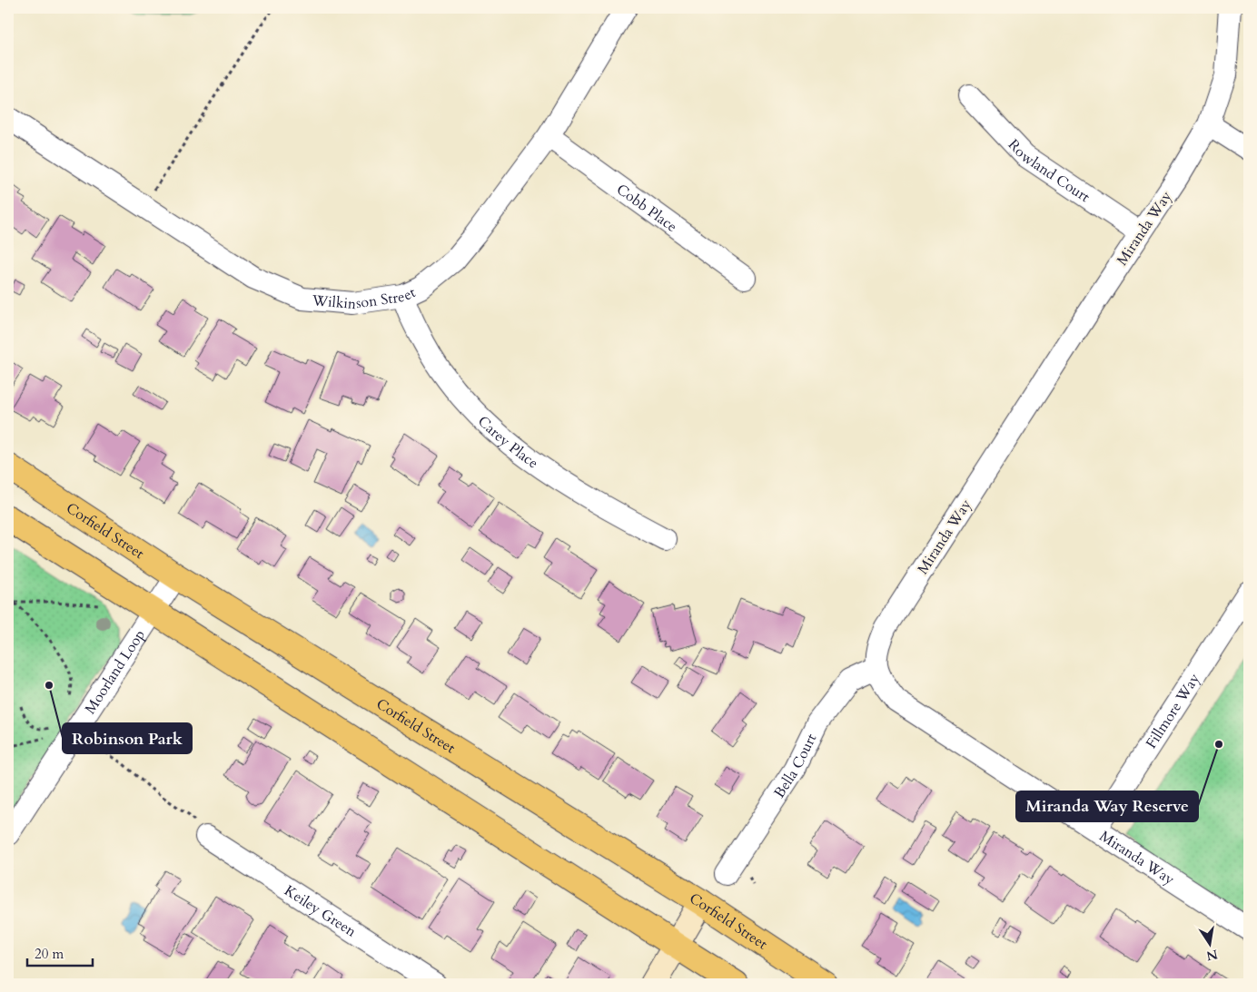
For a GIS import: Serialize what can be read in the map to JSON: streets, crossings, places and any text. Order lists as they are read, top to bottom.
{
  "streets": {
    "main road": ["Corfield Street"],
    "street": [
      "Rowland Court",
      "Cobb Place",
      "Miranda Way",
      "Wilkinson Street",
      "Carey Place",
      "Moorland Loop",
      "Fillmore Way",
      "Bella Court",
      "Keiley Green"
    ]
  },
  "crossings": [
    ["Rowland Court", "Miranda Way"],
    ["Cobb Place", "Wilkinson Street"],
    ["Miranda Way", "Fillmore Way"],
    ["Miranda Way", "Bella Court"],
    ["Wilkinson Street", "Carey Place"],
    ["Corfield Street", "Moorland Loop"]
  ],
  "places": ["Robinson Park", "Miranda Way Reserve"],
  "scale_bar": "20 m",
  "north": "bottom"
}
